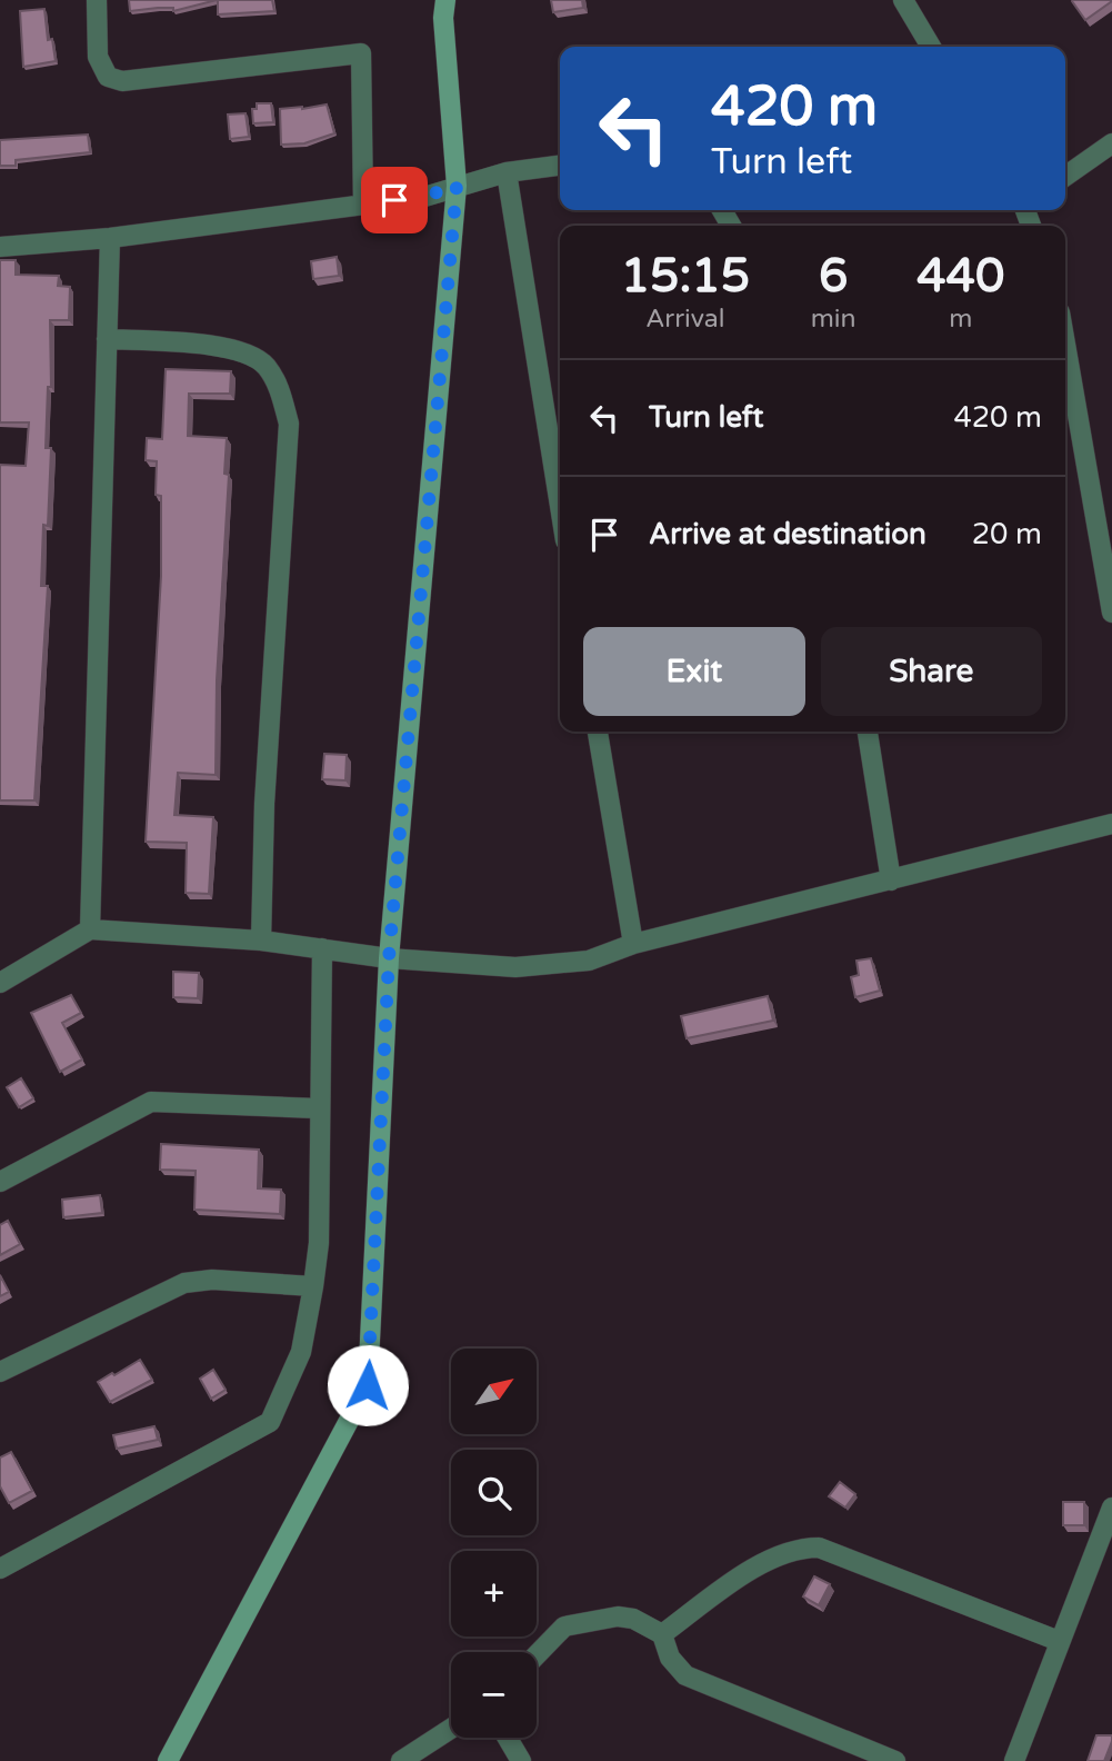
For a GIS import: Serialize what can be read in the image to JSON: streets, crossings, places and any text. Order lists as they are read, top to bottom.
{
  "north": "top right",
  "page": {
    "turn": ["420 m", "Turn left"],
    "eta": [
      "15:15",
      "Arrival",
      "6",
      "min",
      "440",
      "m"
    ],
    "list": [
      {
        "name": "Turn left",
        "value": "420 m"
      },
      {
        "name": "Arrive at destination",
        "value": "20 m"
      }
    ],
    "buttons": ["Exit", "Share"],
    "map_buttons": ["+", "−"]
  }
}
